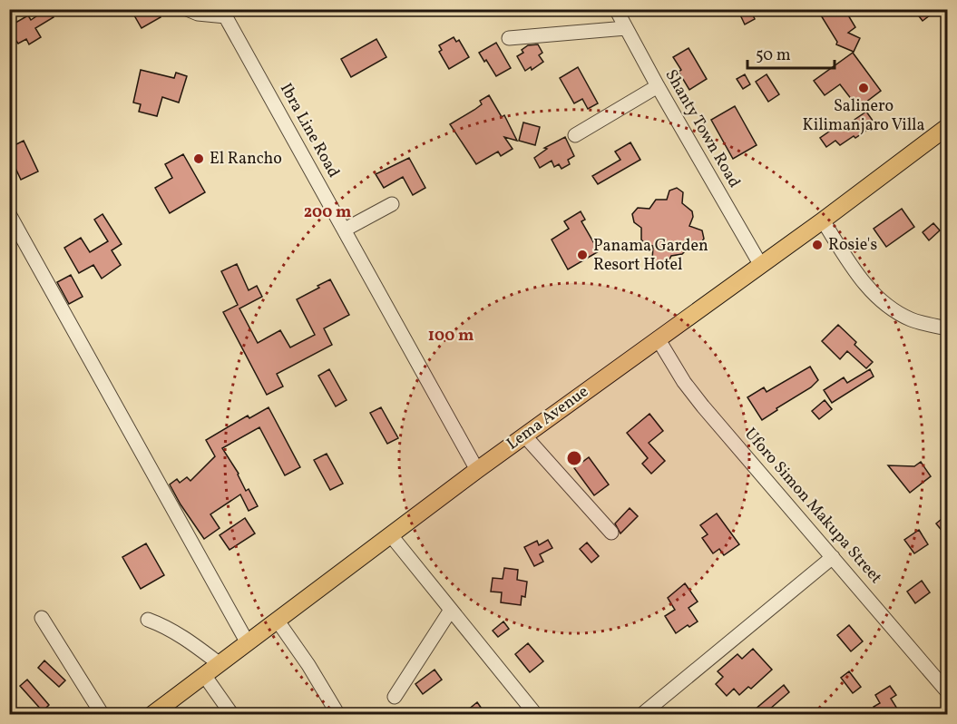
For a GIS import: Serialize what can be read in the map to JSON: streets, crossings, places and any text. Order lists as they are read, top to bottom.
{
  "streets": {
    "main road": ["Lema Avenue"],
    "street": ["Shanty Town Road", "Ibra Line Road", "Uforo Simon Makupa Street"]
  },
  "crossings": [
    ["Shanty Town Road", "Lema Avenue"],
    ["Ibra Line Road", "Lema Avenue"],
    ["Lema Avenue", "Uforo Simon Makupa Street"]
  ],
  "places": [
    "Salinero Kilimanjaro Villa",
    "El Rancho",
    "Rosie's",
    "Panama Garden Resort Hotel"
  ],
  "scale_bar": "50 m",
  "rings": ["200 m", "100 m"]
}
